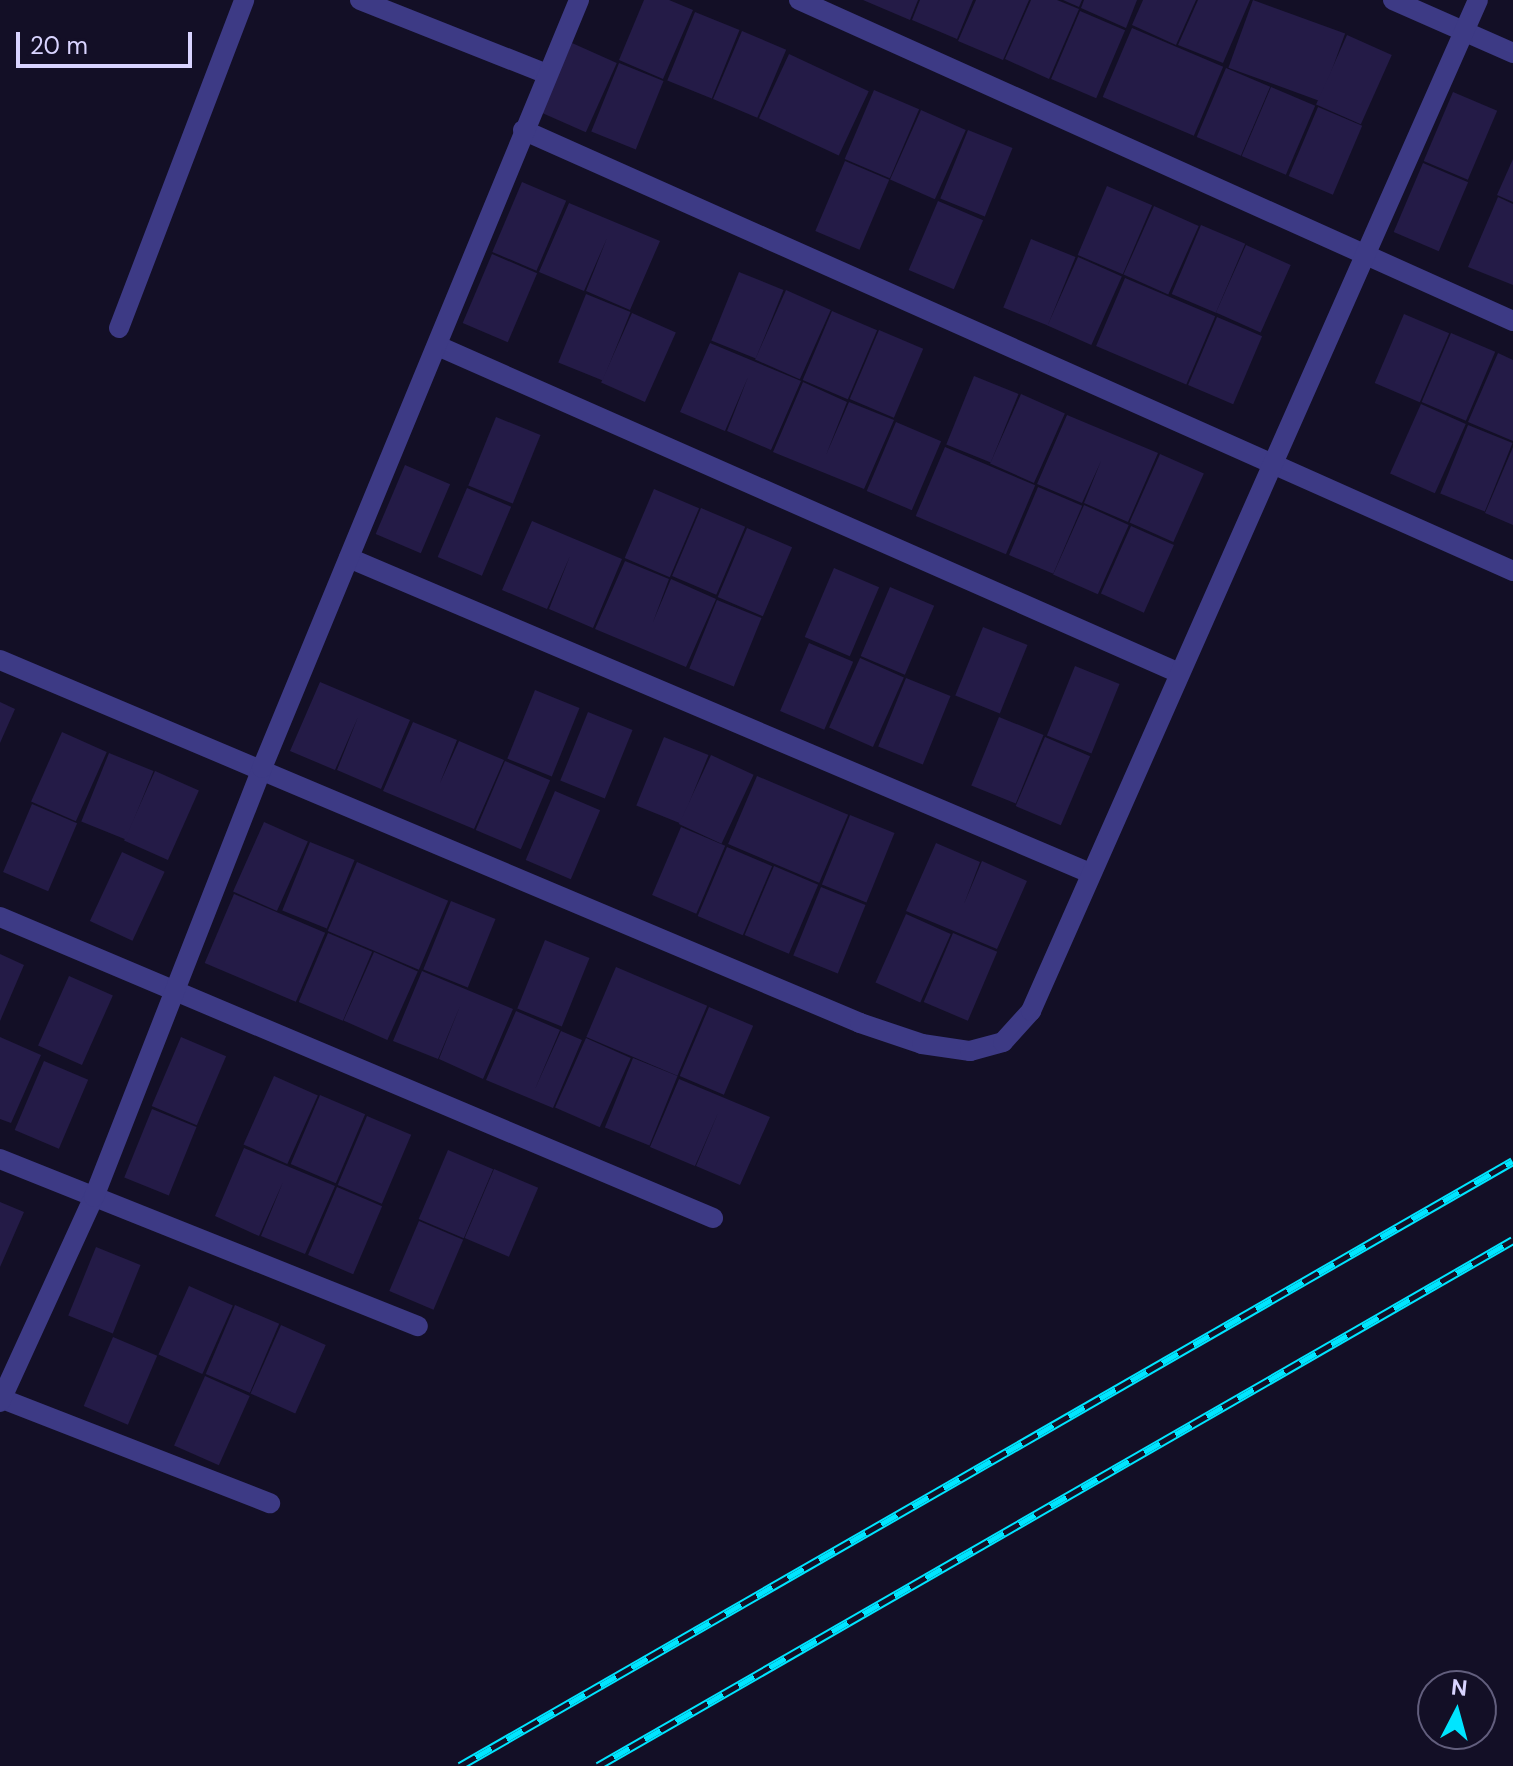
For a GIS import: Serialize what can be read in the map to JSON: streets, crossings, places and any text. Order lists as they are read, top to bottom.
{
  "scale_bar": "20 m",
  "north": "top"
}
